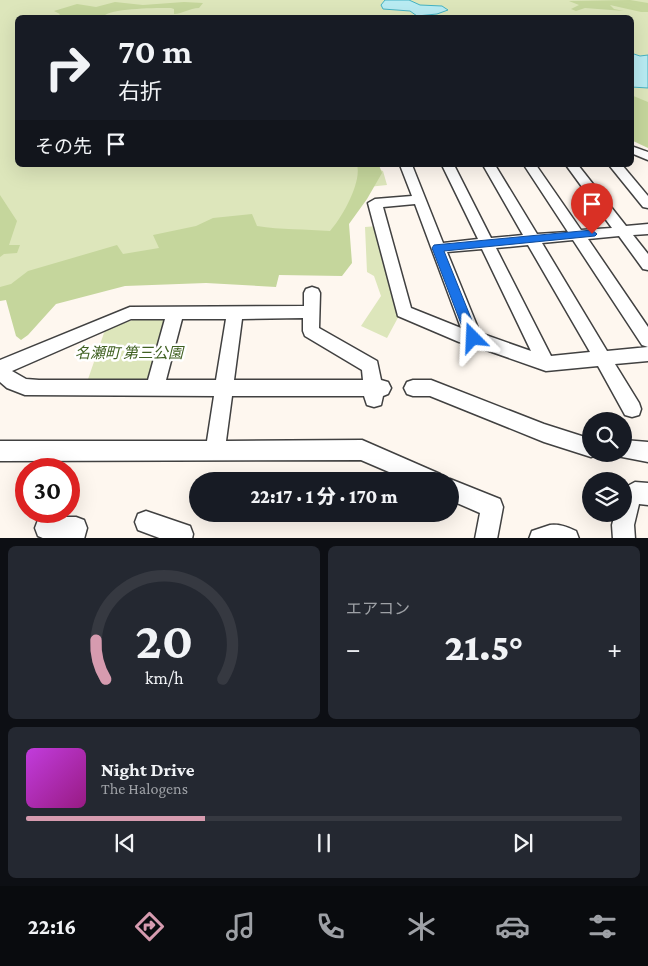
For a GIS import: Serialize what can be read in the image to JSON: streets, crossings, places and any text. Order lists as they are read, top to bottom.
{
  "parks": ["名瀬町 第三公園"],
  "page": {
    "turn": ["70 m", "右折"],
    "then": "その先",
    "limit": "30",
    "trip": "22:17 · 1 分 · 170 m",
    "tile": "エアコン",
    "heat": ["−", "21.5°", "+"],
    "song": ["Night Drive", "The Halogens"],
    "tabs": "22:16",
    "gauge": ["20", "km/h"]
  }
}
